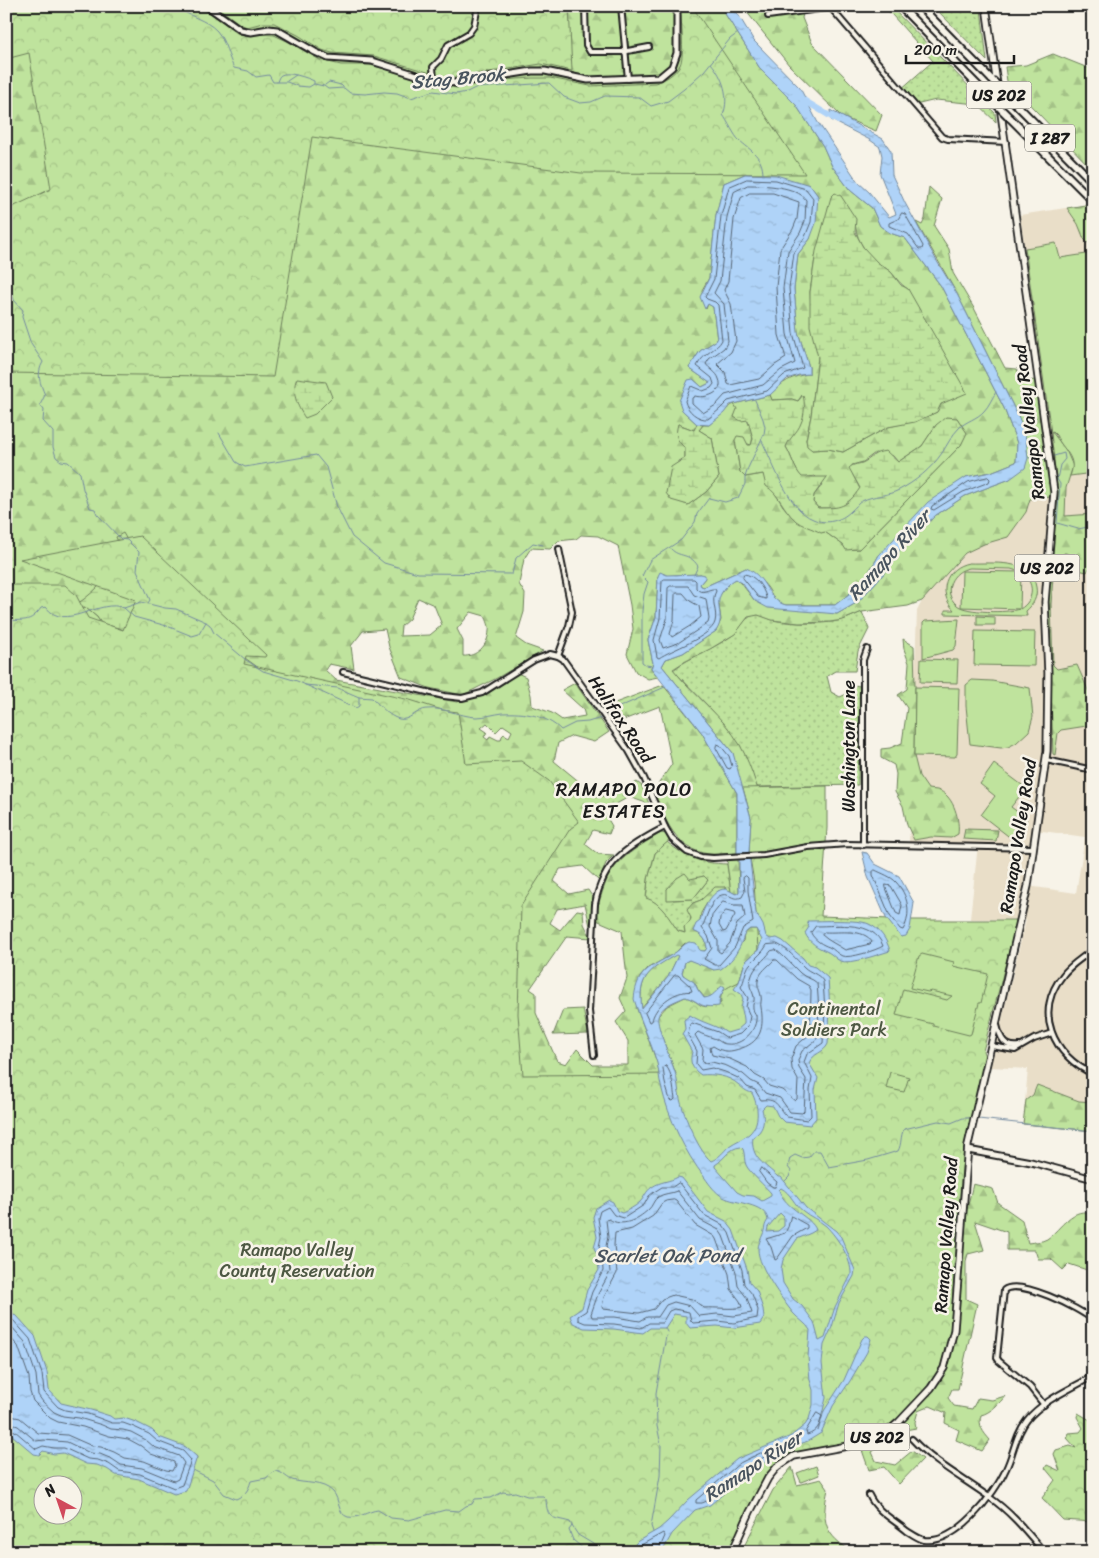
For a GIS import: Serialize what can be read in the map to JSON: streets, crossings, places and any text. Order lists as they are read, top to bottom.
{
  "streets": {
    "highway": ["I 287"],
    "main road": ["US 202", "Ramapo Valley Road"],
    "street": ["Halifax Road", "Washington Lane"]
  },
  "crossings": [
    ["Ramapo Valley Road", "Halifax Road"],
    ["Halifax Road", "Washington Lane"]
  ],
  "districts": ["RAMAPO POLO ESTATES"],
  "water": ["Stag Brook", "Ramapo River", "Scarlet Oak Pond"],
  "parks": ["Continental Soldiers Park", "Ramapo Valley County Reservation"],
  "scale_bar": "200 m",
  "north": "top left"
}
